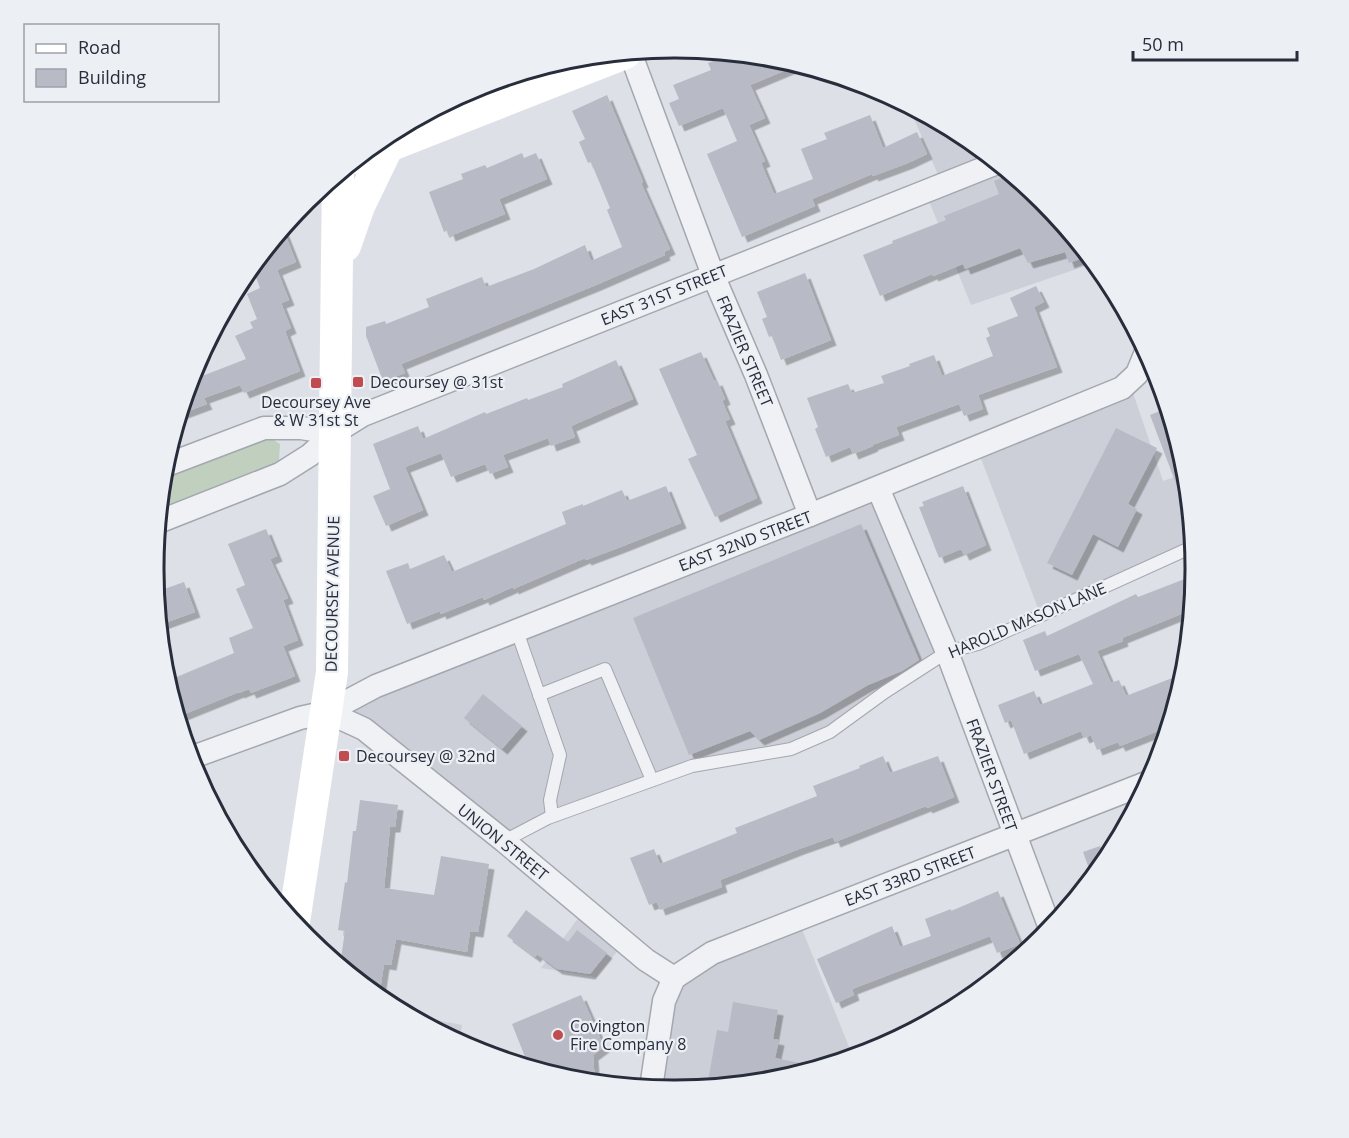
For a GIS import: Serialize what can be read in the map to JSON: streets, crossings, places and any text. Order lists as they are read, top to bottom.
{
  "streets": {
    "main road": ["DECOURSEY AVENUE"],
    "street": [
      "EAST 31ST STREET",
      "FRAZIER STREET",
      "EAST 32ND STREET",
      "UNION STREET",
      "EAST 33RD STREET"
    ],
    "lane": ["HAROLD MASON LANE"]
  },
  "crossings": [
    ["EAST 31ST STREET", "FRAZIER STREET"],
    ["EAST 31ST STREET", "DECOURSEY AVENUE"],
    ["FRAZIER STREET", "EAST 32ND STREET"],
    ["FRAZIER STREET", "HAROLD MASON LANE"],
    ["FRAZIER STREET", "EAST 33RD STREET"],
    ["EAST 32ND STREET", "DECOURSEY AVENUE"],
    ["EAST 32ND STREET", "UNION STREET"],
    ["DECOURSEY AVENUE", "UNION STREET"],
    ["HAROLD MASON LANE", "UNION STREET"],
    ["UNION STREET", "EAST 33RD STREET"]
  ],
  "places": {
    "transit": ["Decoursey @ 31st", "Decoursey Ave & W 31st St", "Decoursey @ 32nd"],
    "other": ["Covington Fire Company 8"]
  },
  "legend": ["Road", "Building"],
  "scale_bar": "50 m"
}
